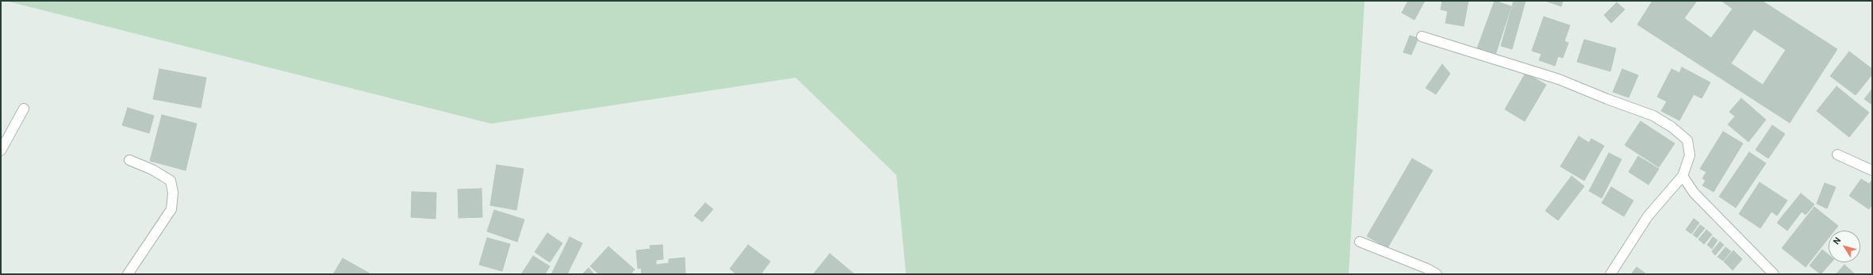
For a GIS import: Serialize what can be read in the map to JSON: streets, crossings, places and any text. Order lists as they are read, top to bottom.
{
  "north": "top left"
}
